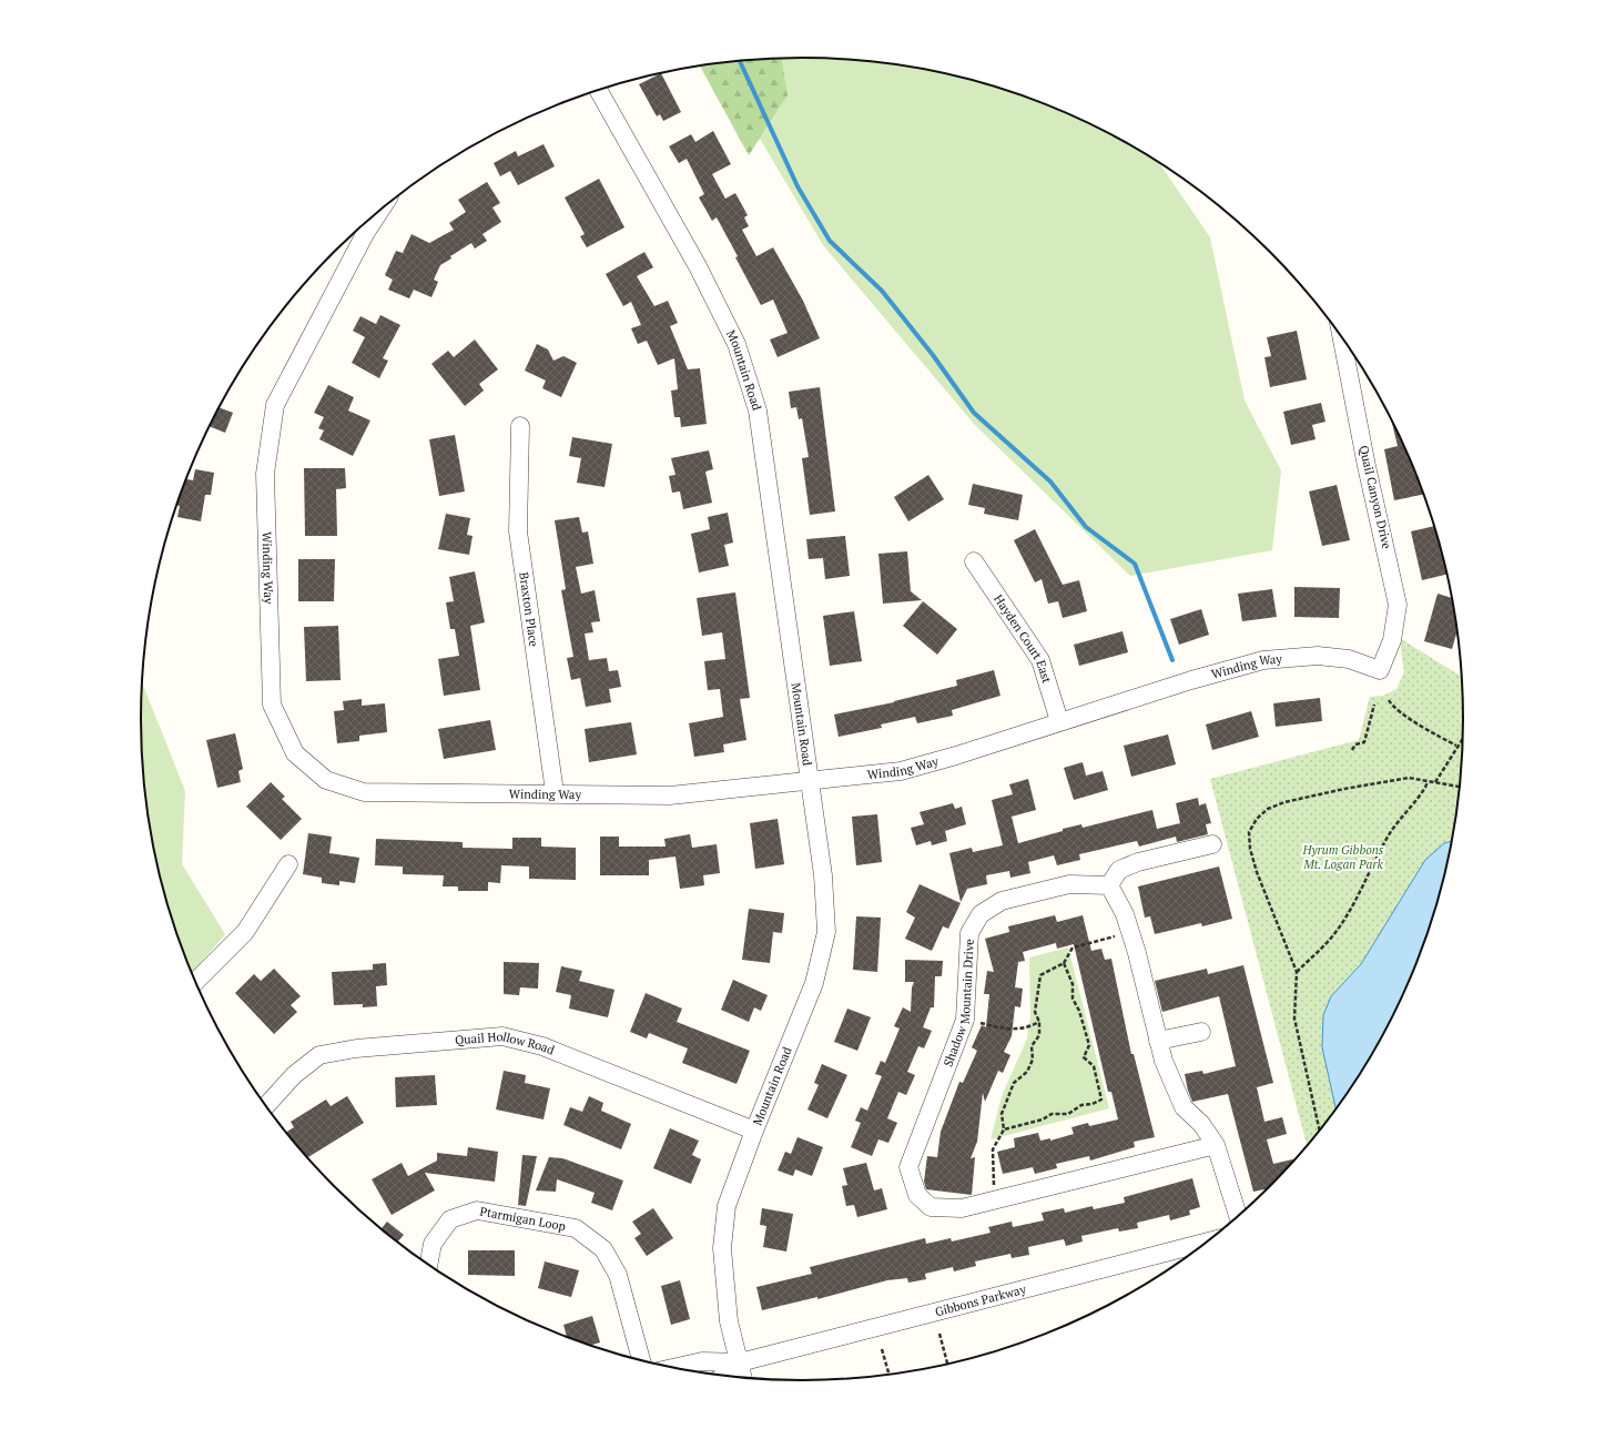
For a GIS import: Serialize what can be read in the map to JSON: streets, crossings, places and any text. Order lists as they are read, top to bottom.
{
  "streets": {
    "street": [
      "Mountain Road",
      "Quail Canyon Drive",
      "Winding Way",
      "Braxton Place",
      "Hayden Court East",
      "Shadow Mountain Drive",
      "Quail Hollow Road",
      "Ptarmigan Loop",
      "Gibbons Parkway"
    ]
  },
  "crossings": [
    ["Mountain Road", "Winding Way"],
    ["Mountain Road", "Quail Hollow Road"],
    ["Mountain Road", "Gibbons Parkway"],
    ["Quail Canyon Drive", "Winding Way"],
    ["Winding Way", "Braxton Place"],
    ["Winding Way", "Hayden Court East"]
  ],
  "parks": ["Hyrum Gibbons Mt. Logan Park"]
}
